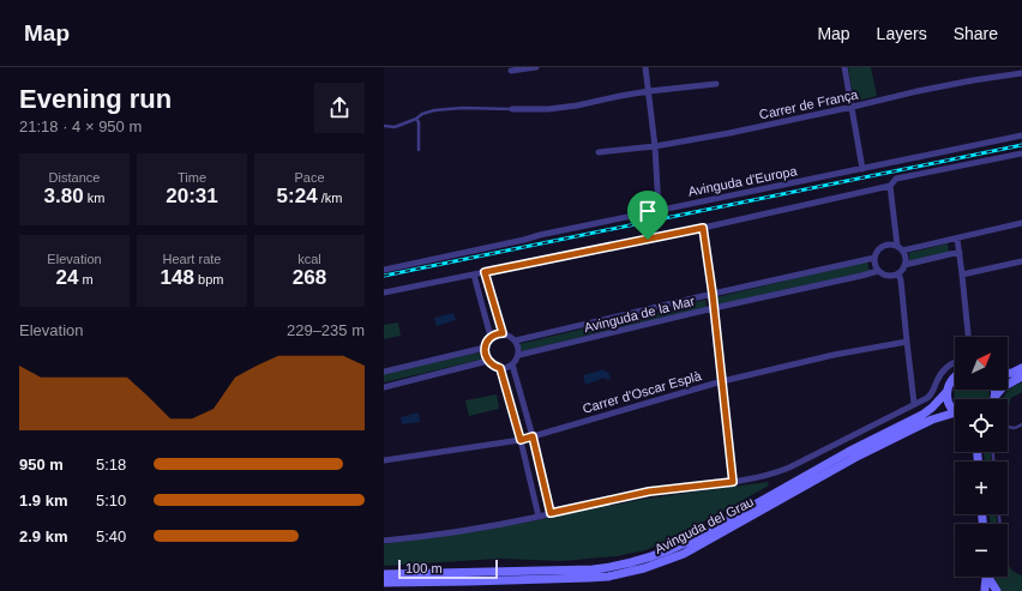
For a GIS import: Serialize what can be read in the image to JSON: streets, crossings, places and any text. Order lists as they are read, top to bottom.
{
  "streets": {
    "main road": ["Avinguda del Grau"],
    "street": [
      "Carrer de França",
      "Avinguda d'Europa",
      "Avinguda de la Mar",
      "Carrer d'Oscar Esplà"
    ]
  },
  "scale_bar": "100 m",
  "north": "top right",
  "page": {
    "header": "Map",
    "nav": ["Map", "Layers", "Share"],
    "heading": ["Evening run", "21:18 · 4 × 950 m"],
    "stats": [
      ["Distance", "3.80 km"],
      ["Time", "20:31"],
      ["Pace", "5:24 /km"],
      ["Elevation", "24 m"],
      ["Heart rate", "148 bpm"],
      ["kcal", "268"]
    ],
    "chart": ["Elevation", "229–235 m"],
    "map_buttons": ["+", "−"],
    "list": [
      {
        "name": "950 m",
        "note": "5:18"
      },
      {
        "name": "1.9 km",
        "note": "5:10"
      },
      {
        "name": "2.9 km",
        "note": "5:40"
      }
    ],
    "scale": "100 m"
  }
}
